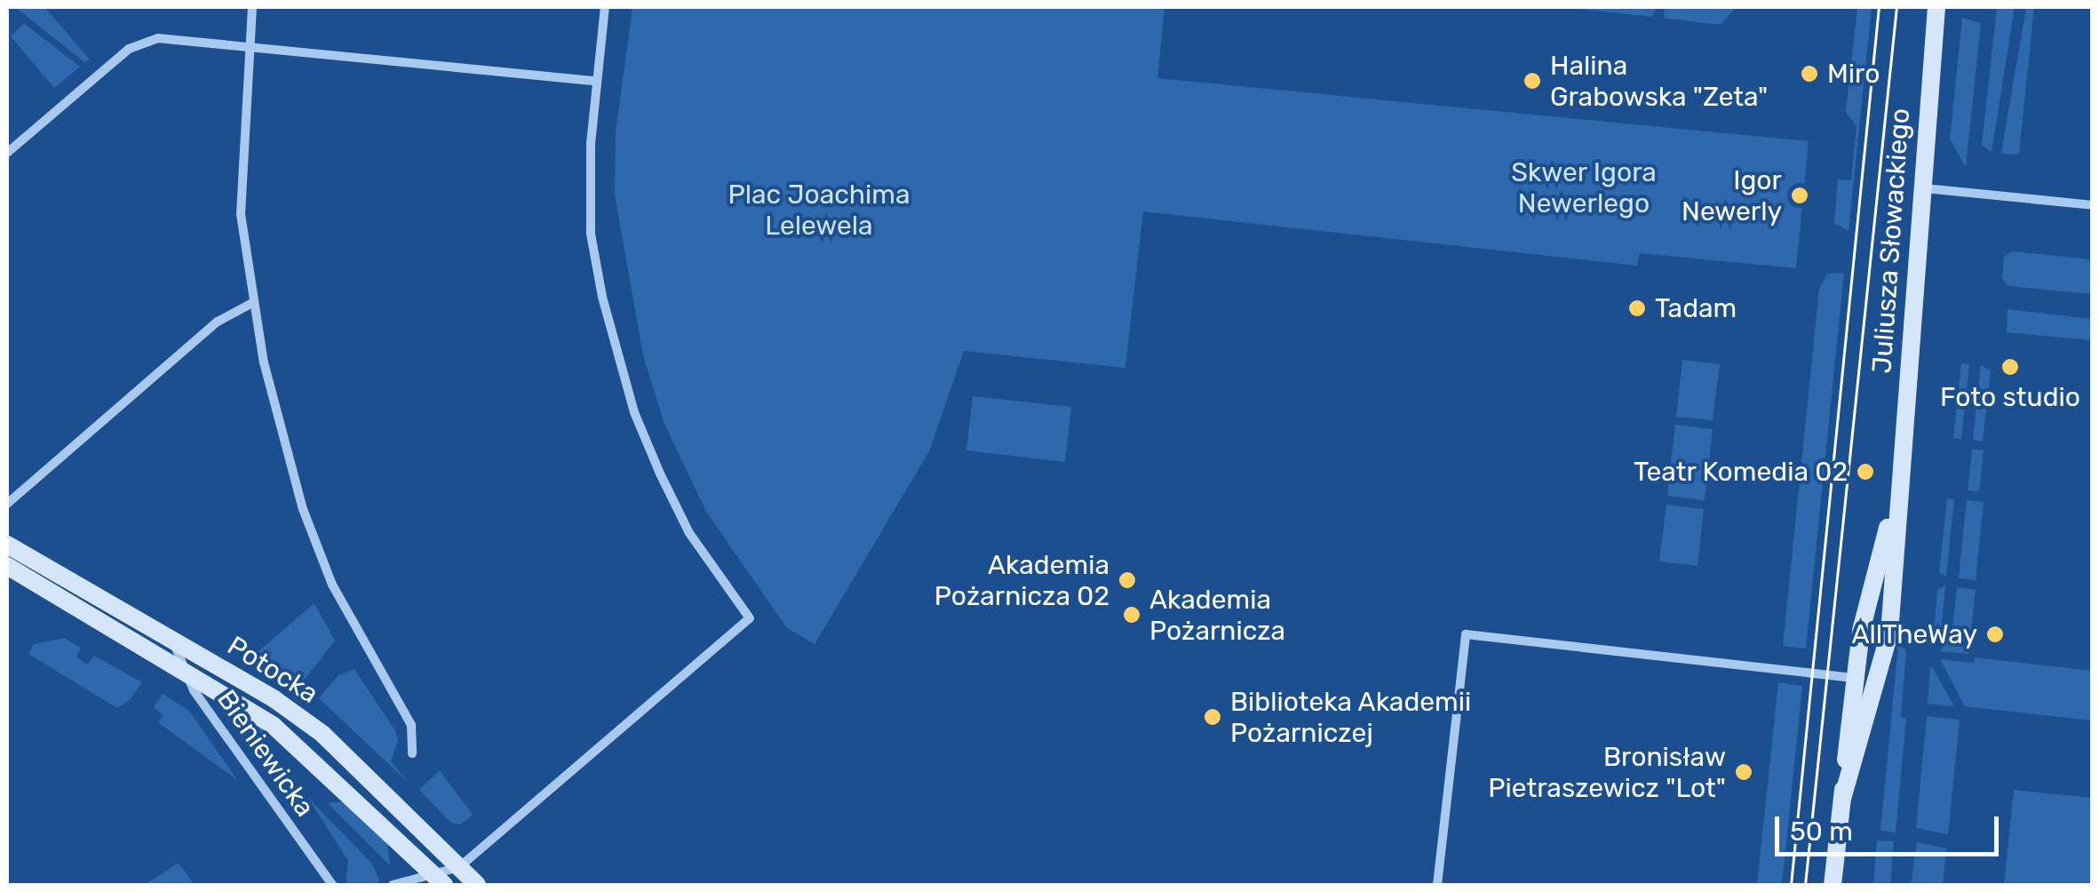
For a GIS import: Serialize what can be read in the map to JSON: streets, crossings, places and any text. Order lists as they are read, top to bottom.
{
  "streets": {
    "main road": ["Juliusza Słowackiego", "Potocka"],
    "street": ["Bieniewicka"]
  },
  "crossings": [
    ["Potocka", "Bieniewicka"]
  ],
  "parks": ["Skwer Igora Newerlego", "Plac Joachima Lelewela"],
  "places": [
    "Miro",
    "Halina Grabowska \"Zeta\"",
    "Igor Newerly",
    "Tadam",
    "Foto studio",
    "Teatr Komedia 02",
    "Akademia Pożarnicza 02",
    "Akademia Pożarnicza",
    "AllTheWay",
    "Biblioteka Akademii Pożarniczej",
    "Bronisław Pietraszewicz \"Lot\""
  ],
  "scale_bar": "50 m"
}
